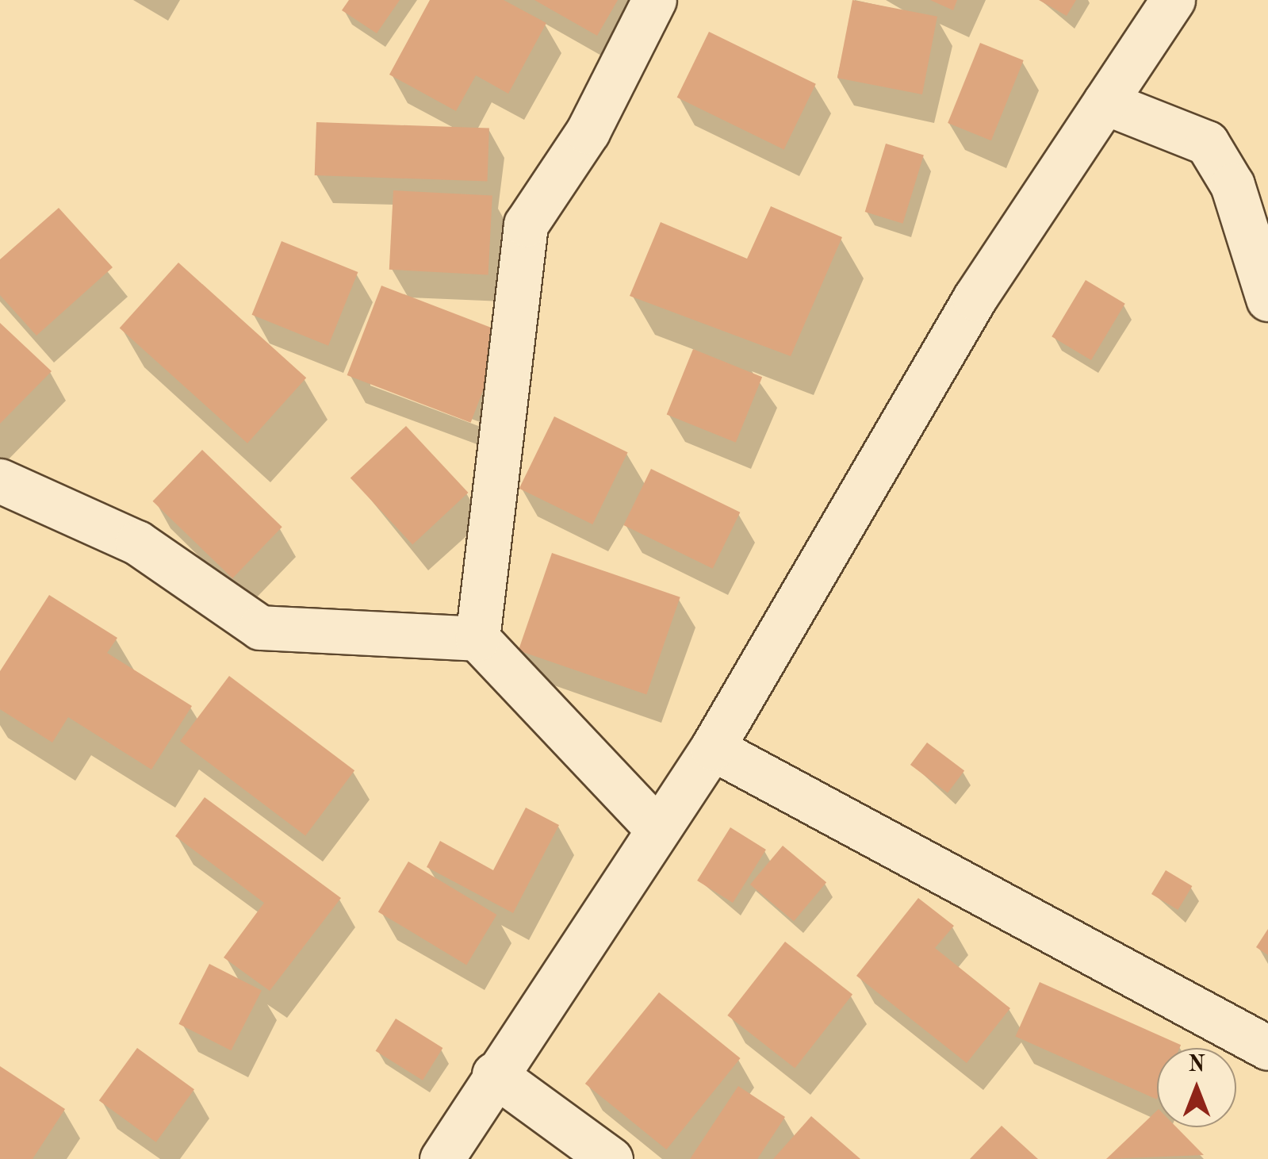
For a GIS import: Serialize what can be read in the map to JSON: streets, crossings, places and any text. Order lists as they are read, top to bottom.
{
  "north": "top"
}
